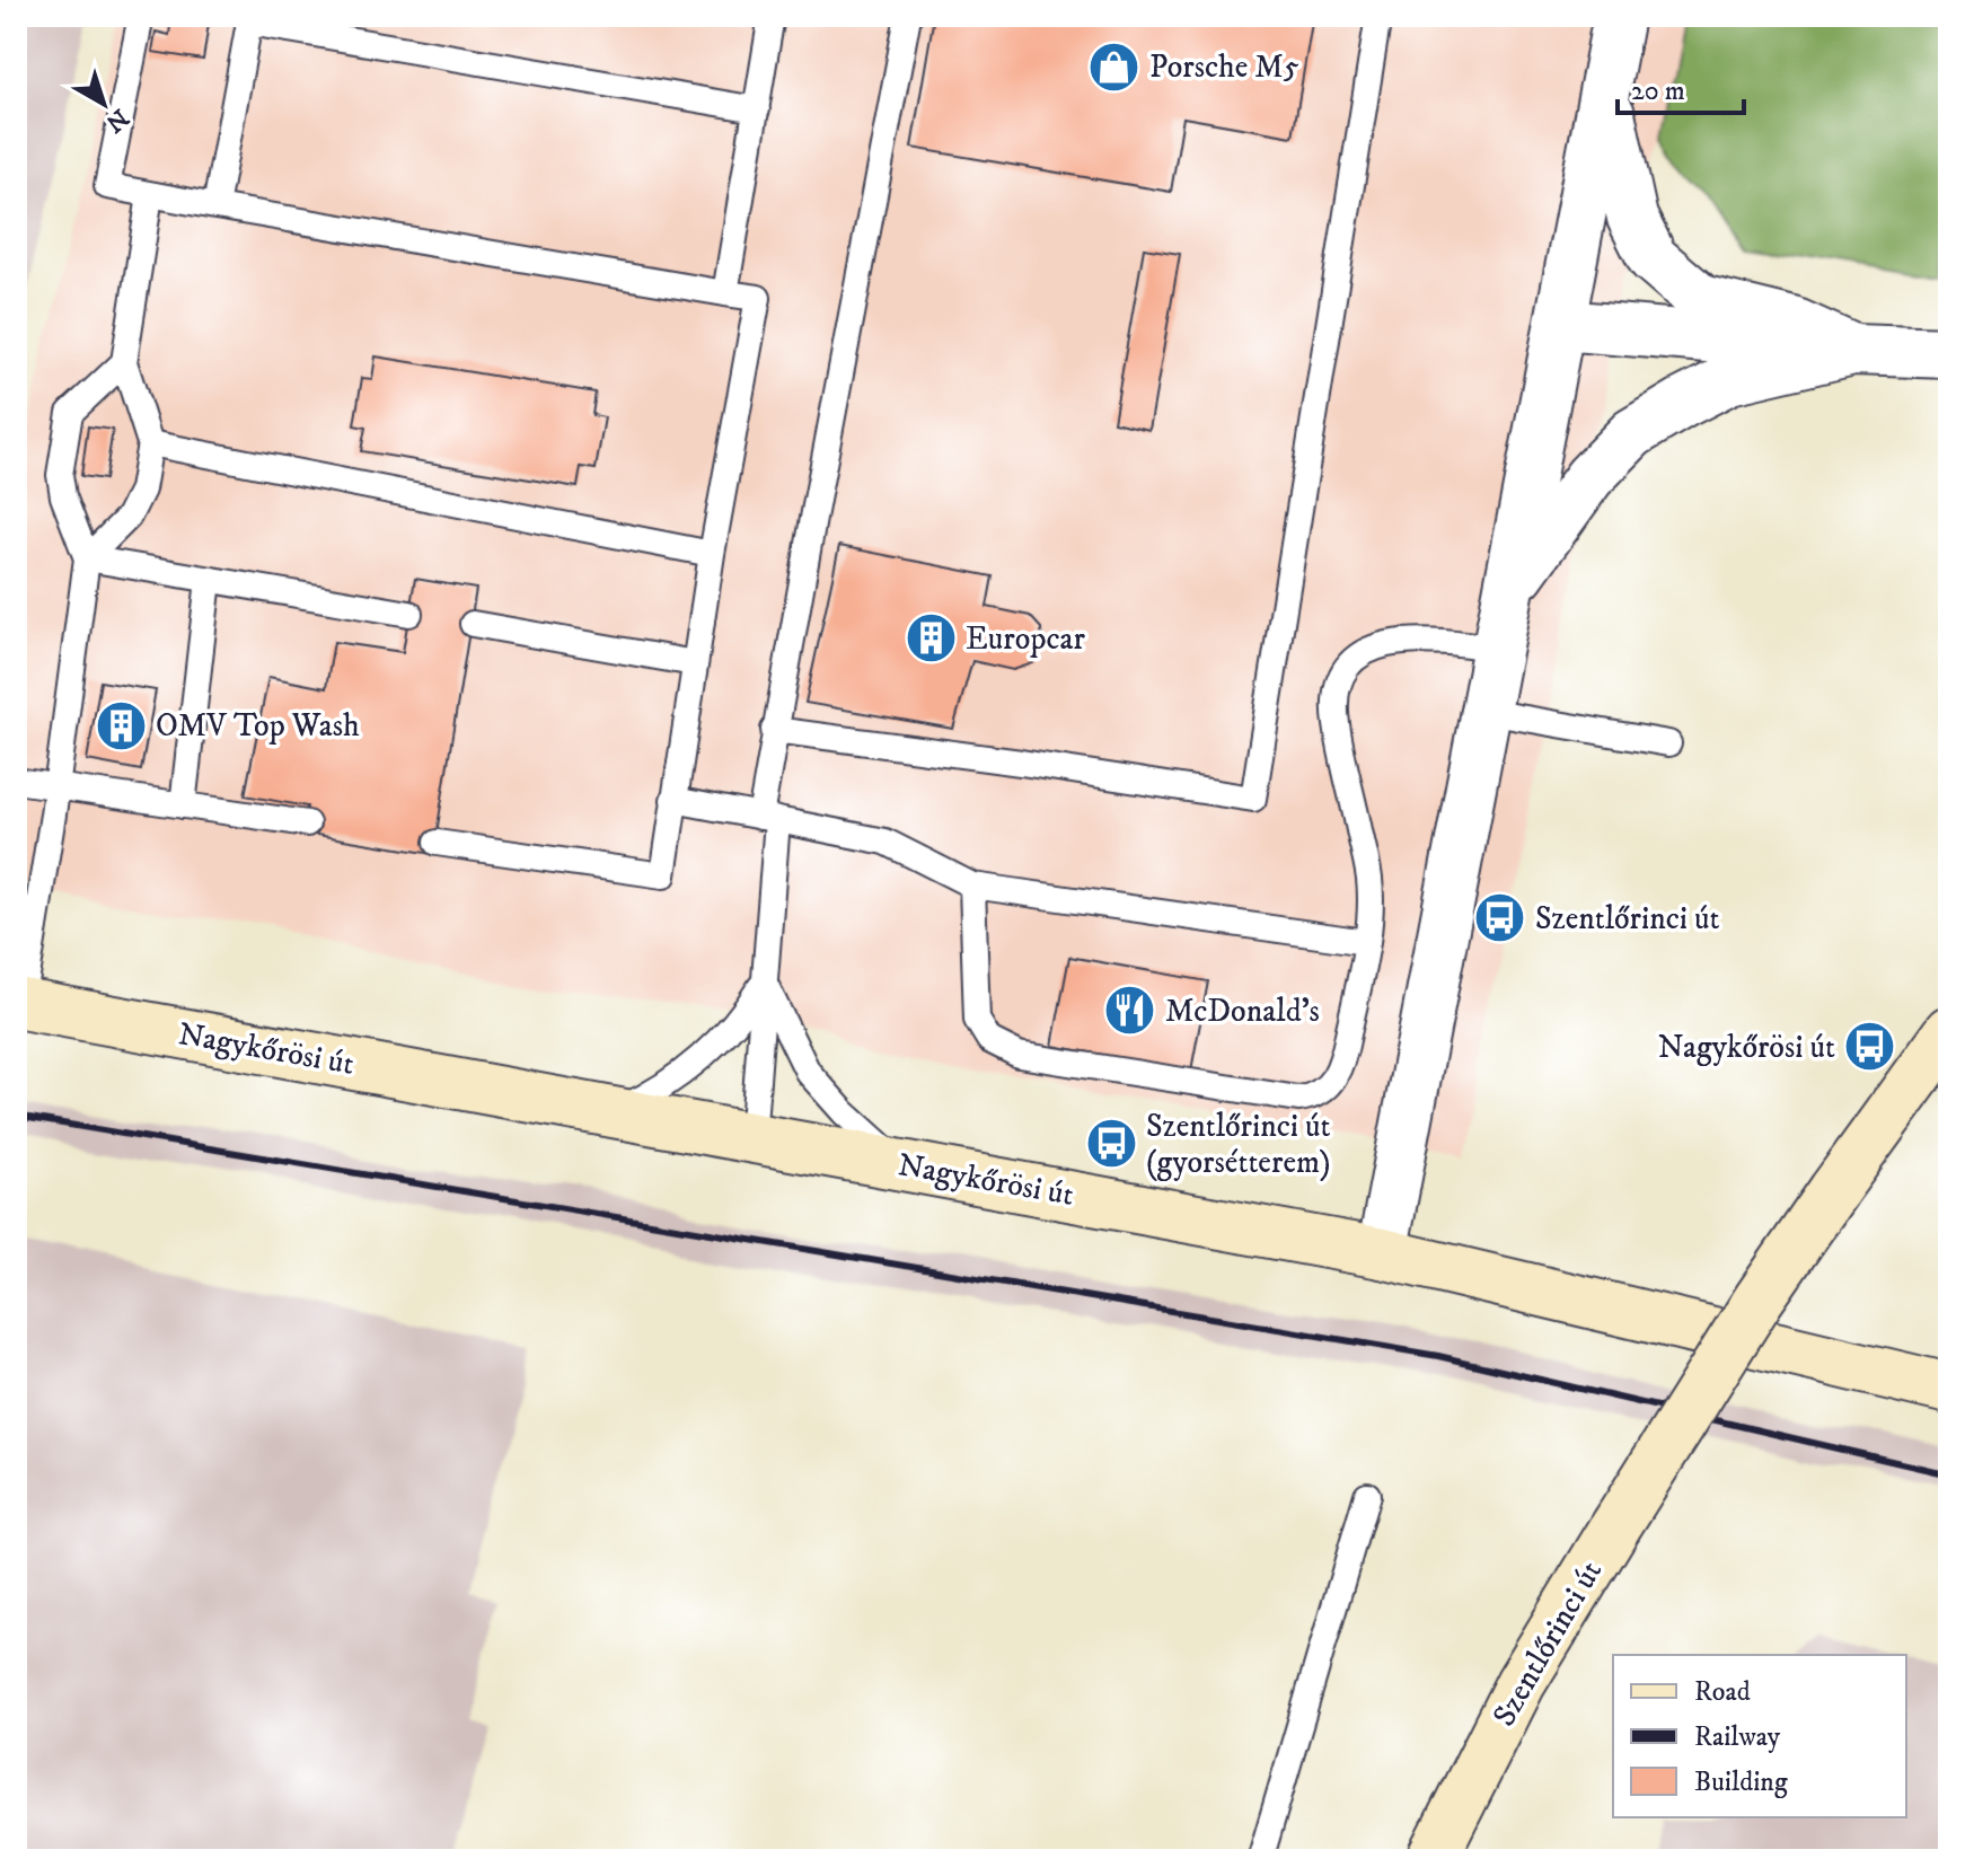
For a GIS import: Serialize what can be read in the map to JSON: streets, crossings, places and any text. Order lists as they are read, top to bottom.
{
  "streets": {
    "main road": ["Nagykőrösi út", "Szentlőrinci út"]
  },
  "places": {
    "shop": ["Porsche M5"],
    "building": ["Europcar", "OMV Top Wash"],
    "bus stop": ["Szentlőrinci út", "Nagykőrösi út", "Szentlőrinci út (gyorsétterem)"],
    "restaurant": ["McDonald's"]
  },
  "legend": ["Road", "Railway", "Building"],
  "scale_bar": "20 m",
  "north": "bottom right"
}
